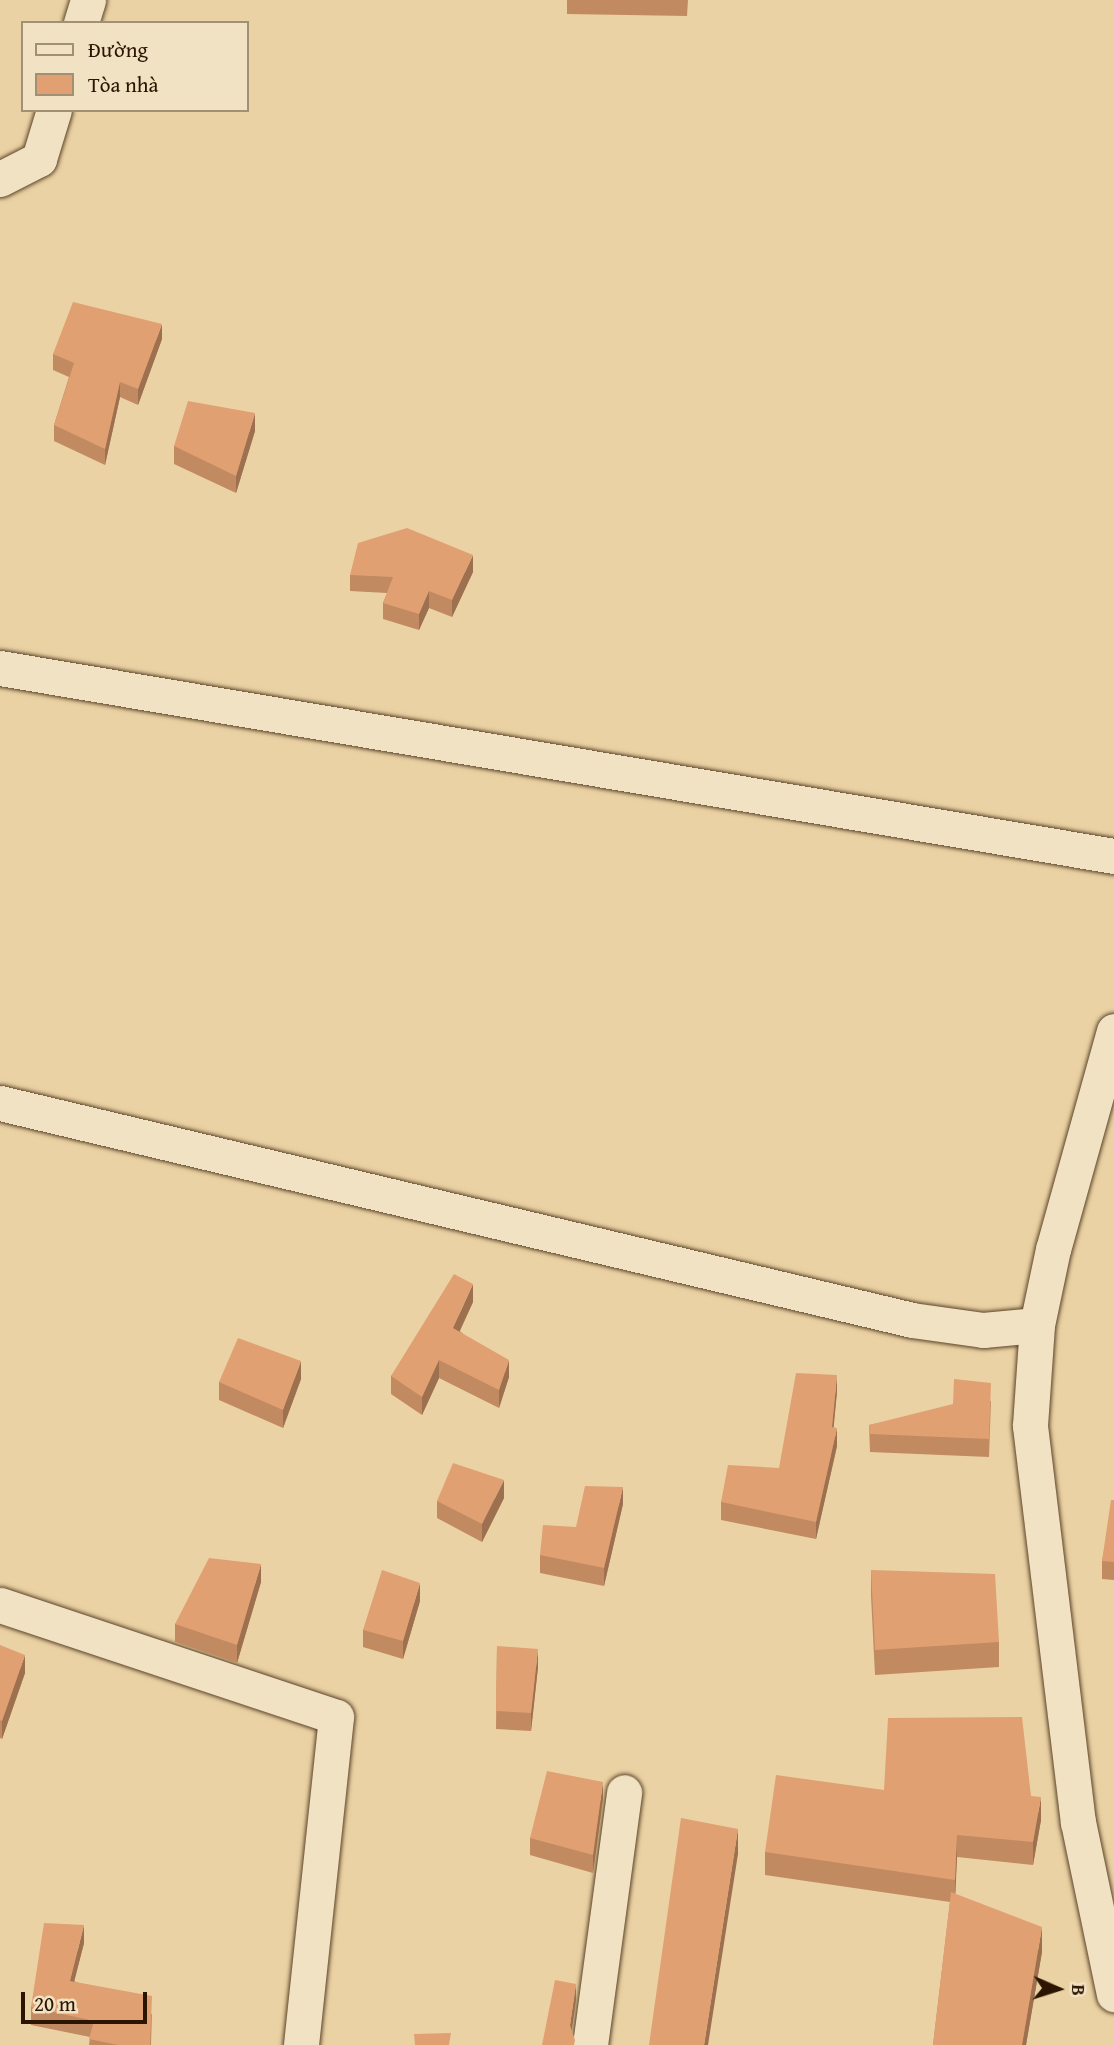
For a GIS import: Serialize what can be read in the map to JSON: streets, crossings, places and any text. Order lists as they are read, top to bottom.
{
  "legend": ["Đường", "Tòa nhà"],
  "scale_bar": "20 m",
  "north": "right"
}
